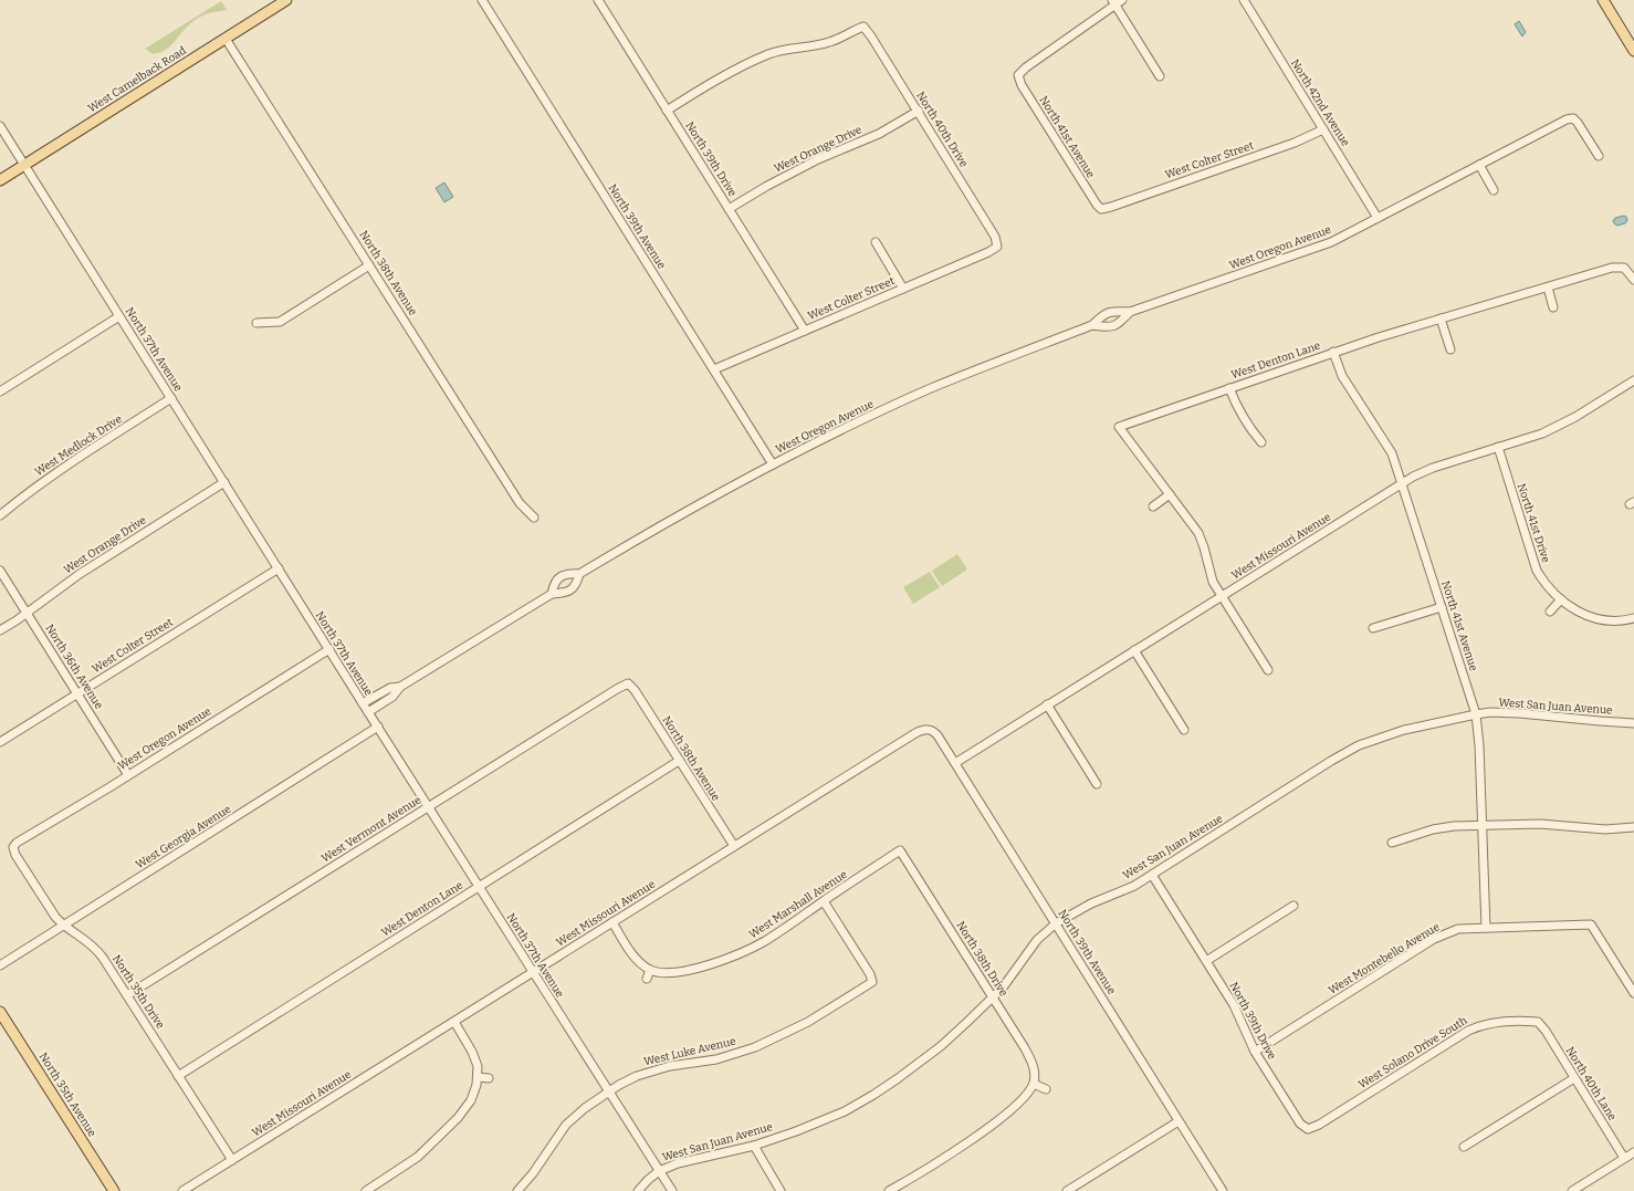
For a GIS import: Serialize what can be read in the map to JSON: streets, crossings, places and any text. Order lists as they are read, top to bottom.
{
  "streets": {
    "main road": ["West Camelback Road", "North 35th Avenue"],
    "street": [
      "North 42nd Avenue",
      "North 40th Drive",
      "North 41st Avenue",
      "West Orange Drive",
      "North 39th Drive",
      "West Colter Street",
      "North 39th Avenue",
      "West Oregon Avenue",
      "North 38th Avenue",
      "North 37th Avenue",
      "West Denton Lane",
      "West Medlock Drive",
      "North 41st Drive",
      "West Missouri Avenue",
      "North 36th Avenue",
      "West San Juan Avenue",
      "West Vermont Avenue",
      "West Georgia Avenue",
      "West Marshall Avenue",
      "North 38th Drive",
      "West Montebello Avenue",
      "North 35th Drive",
      "West Luke Avenue",
      "West Solano Drive South",
      "North 40th Lane"
    ]
  },
  "crossings": [
    ["West Camelback Road", "North 38th Avenue"],
    ["West Camelback Road", "North 37th Avenue"],
    ["North 42nd Avenue", "West Colter Street"],
    ["North 42nd Avenue", "West Oregon Avenue"],
    ["North 40th Drive", "West Orange Drive"],
    ["North 40th Drive", "North 39th Drive"],
    ["North 40th Drive", "West Colter Street"],
    ["North 41st Avenue", "West Colter Street"],
    ["North 41st Avenue", "West Denton Lane"],
    ["North 41st Avenue", "West Missouri Avenue"],
    ["North 41st Avenue", "West San Juan Avenue"],
    ["North 41st Avenue", "West Montebello Avenue"],
    ["West Orange Drive", "North 39th Drive"],
    ["West Orange Drive", "North 37th Avenue"],
    ["West Orange Drive", "North 36th Avenue"],
    ["North 39th Drive", "West Colter Street"],
    ["North 39th Drive", "West San Juan Avenue"],
    ["North 39th Drive", "West Montebello Avenue"],
    ["North 39th Drive", "West Solano Drive South"],
    ["West Colter Street", "North 39th Avenue"],
    ["West Colter Street", "North 37th Avenue"],
    ["West Colter Street", "North 36th Avenue"],
    ["North 39th Avenue", "West Oregon Avenue"],
    ["North 39th Avenue", "West Missouri Avenue"],
    ["North 39th Avenue", "West San Juan Avenue"],
    ["West Oregon Avenue", "North 37th Avenue"],
    ["West Oregon Avenue", "North 36th Avenue"],
    ["West Oregon Avenue", "North 35th Drive"],
    ["North 38th Avenue", "West Denton Lane"],
    ["North 38th Avenue", "West Missouri Avenue"],
    ["North 38th Avenue", "West Vermont Avenue"],
    ["North 37th Avenue", "West Denton Lane"],
    ["North 37th Avenue", "West Medlock Drive"],
    ["North 37th Avenue", "West Missouri Avenue"],
    ["North 37th Avenue", "West San Juan Avenue"],
    ["North 37th Avenue", "West Vermont Avenue"],
    ["North 37th Avenue", "West Georgia Avenue"],
    ["North 37th Avenue", "West Luke Avenue"],
    ["West Denton Lane", "North 35th Drive"],
    ["North 41st Drive", "West Missouri Avenue"],
    ["West Missouri Avenue", "North 35th Drive"],
    ["West San Juan Avenue", "North 38th Drive"],
    ["West Vermont Avenue", "North 35th Drive"],
    ["West Georgia Avenue", "North 35th Drive"],
    ["West Marshall Avenue", "North 38th Drive"],
    ["West Marshall Avenue", "West Luke Avenue"],
    ["West Solano Drive South", "North 40th Lane"]
  ]
}
